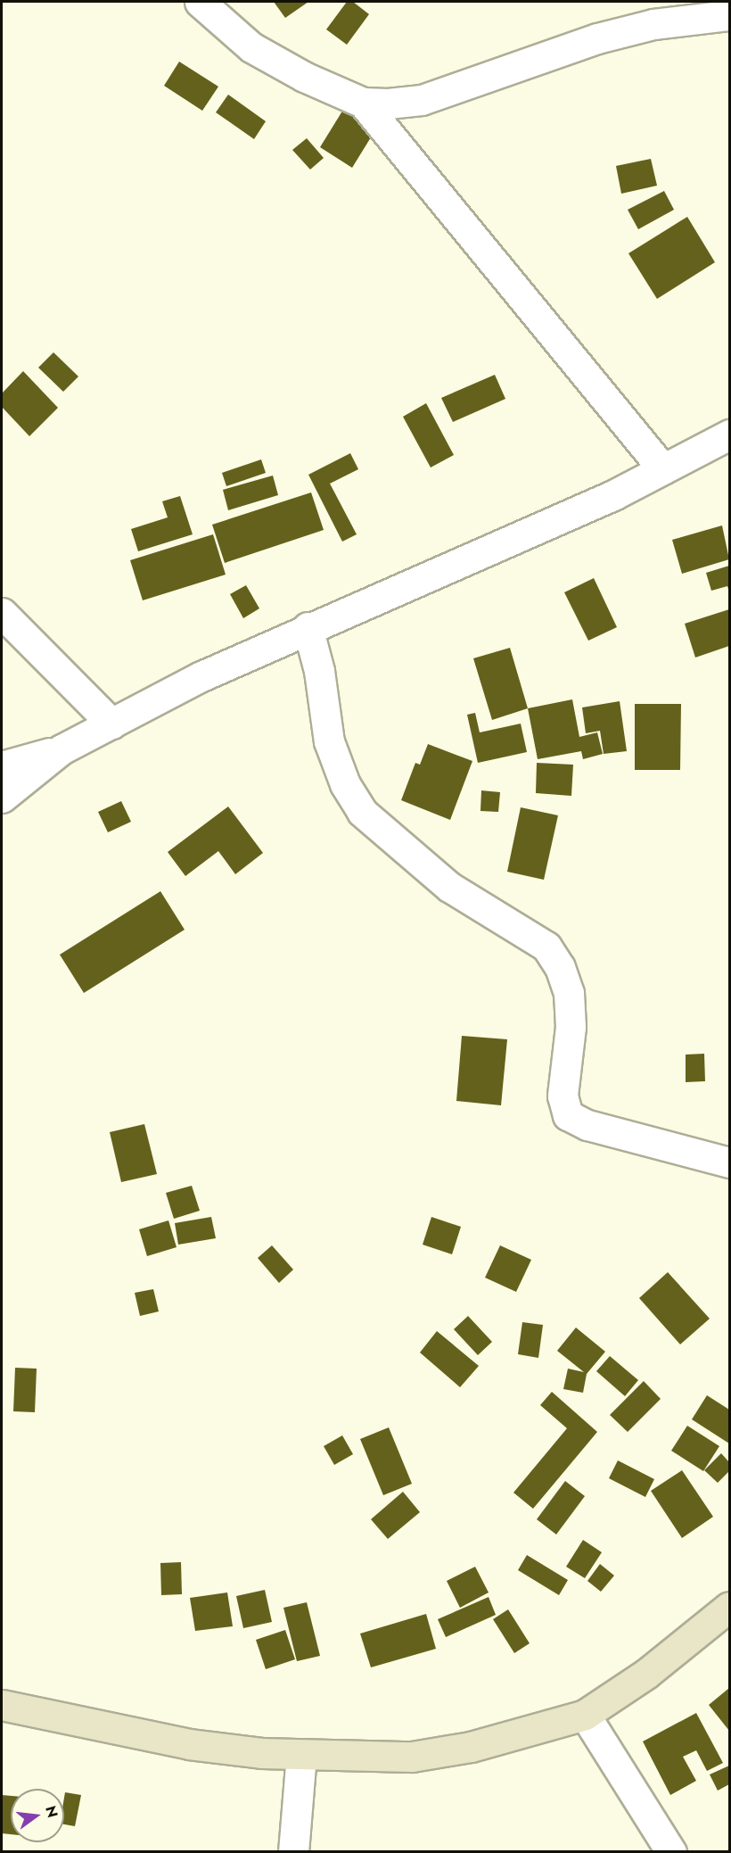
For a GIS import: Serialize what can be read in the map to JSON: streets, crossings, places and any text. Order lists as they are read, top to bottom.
{
  "north": "right"
}
